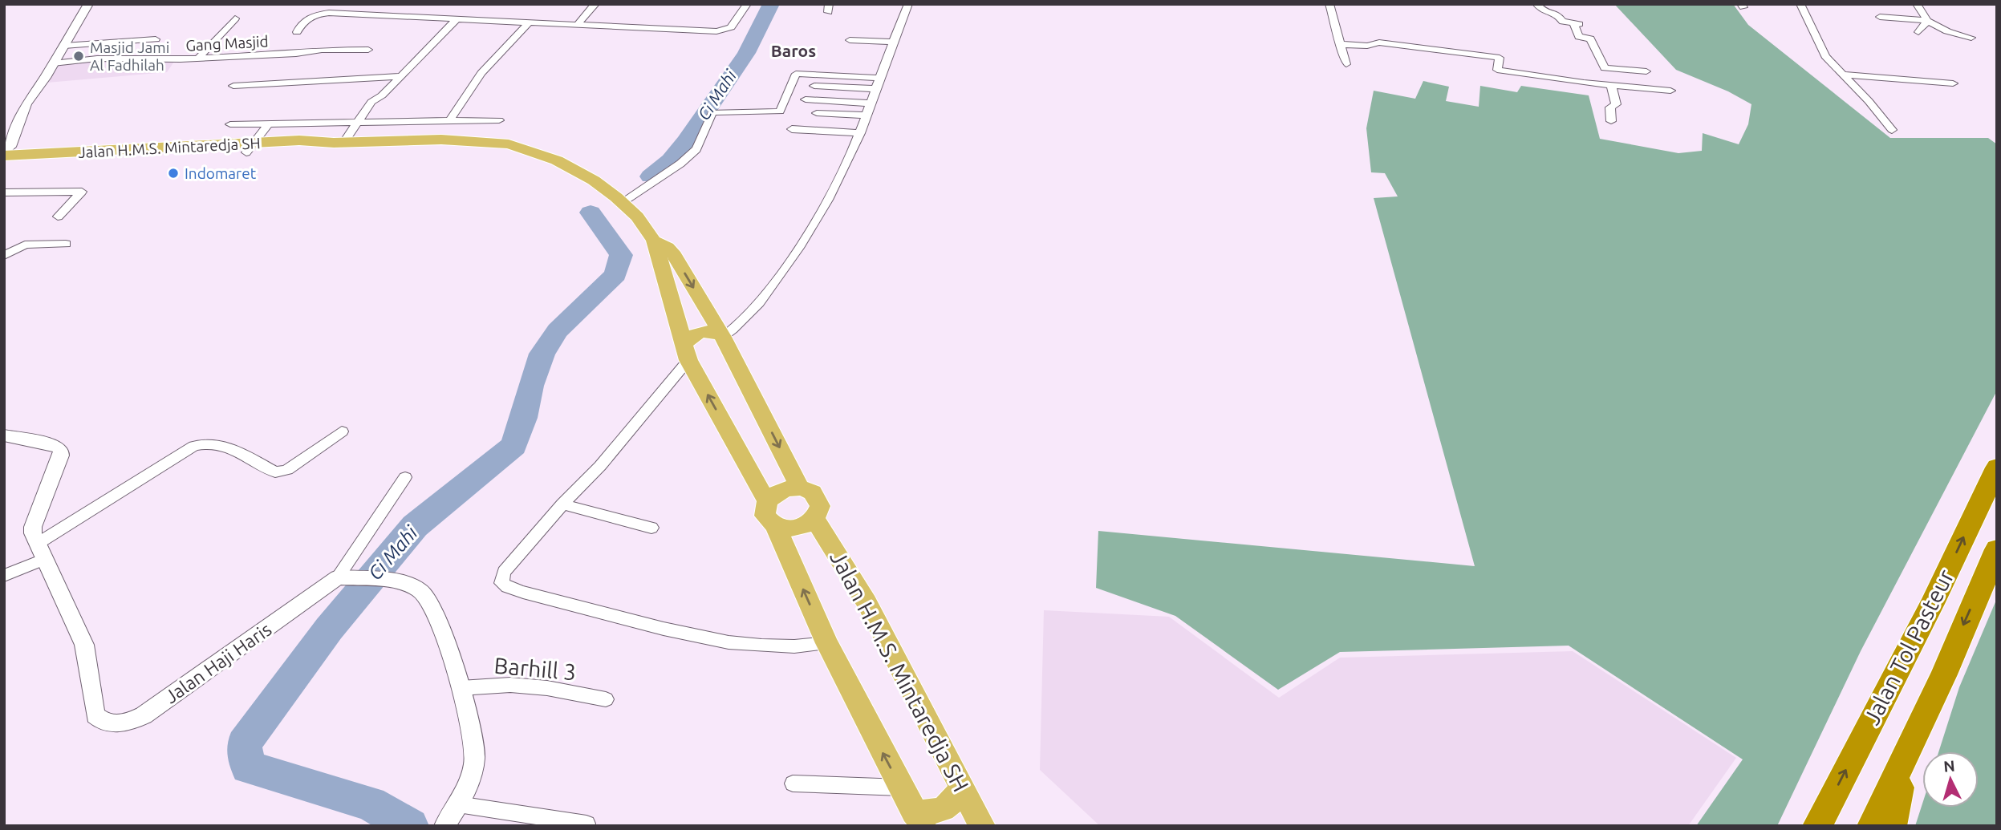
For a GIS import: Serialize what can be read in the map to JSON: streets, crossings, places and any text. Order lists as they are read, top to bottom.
{
  "streets": {
    "highway": ["Jalan Tol Pasteur"],
    "main road": ["Jalan H.M.S. Mintaredja SH"],
    "street": ["Gang Masjid", "Jalan Haji Haris", "Barhill 3"]
  },
  "districts": ["Baros"],
  "water": ["Ci Mahi"],
  "places": ["Masjid Jami Al Fadhilah", "Indomaret"],
  "north": "top"
}
